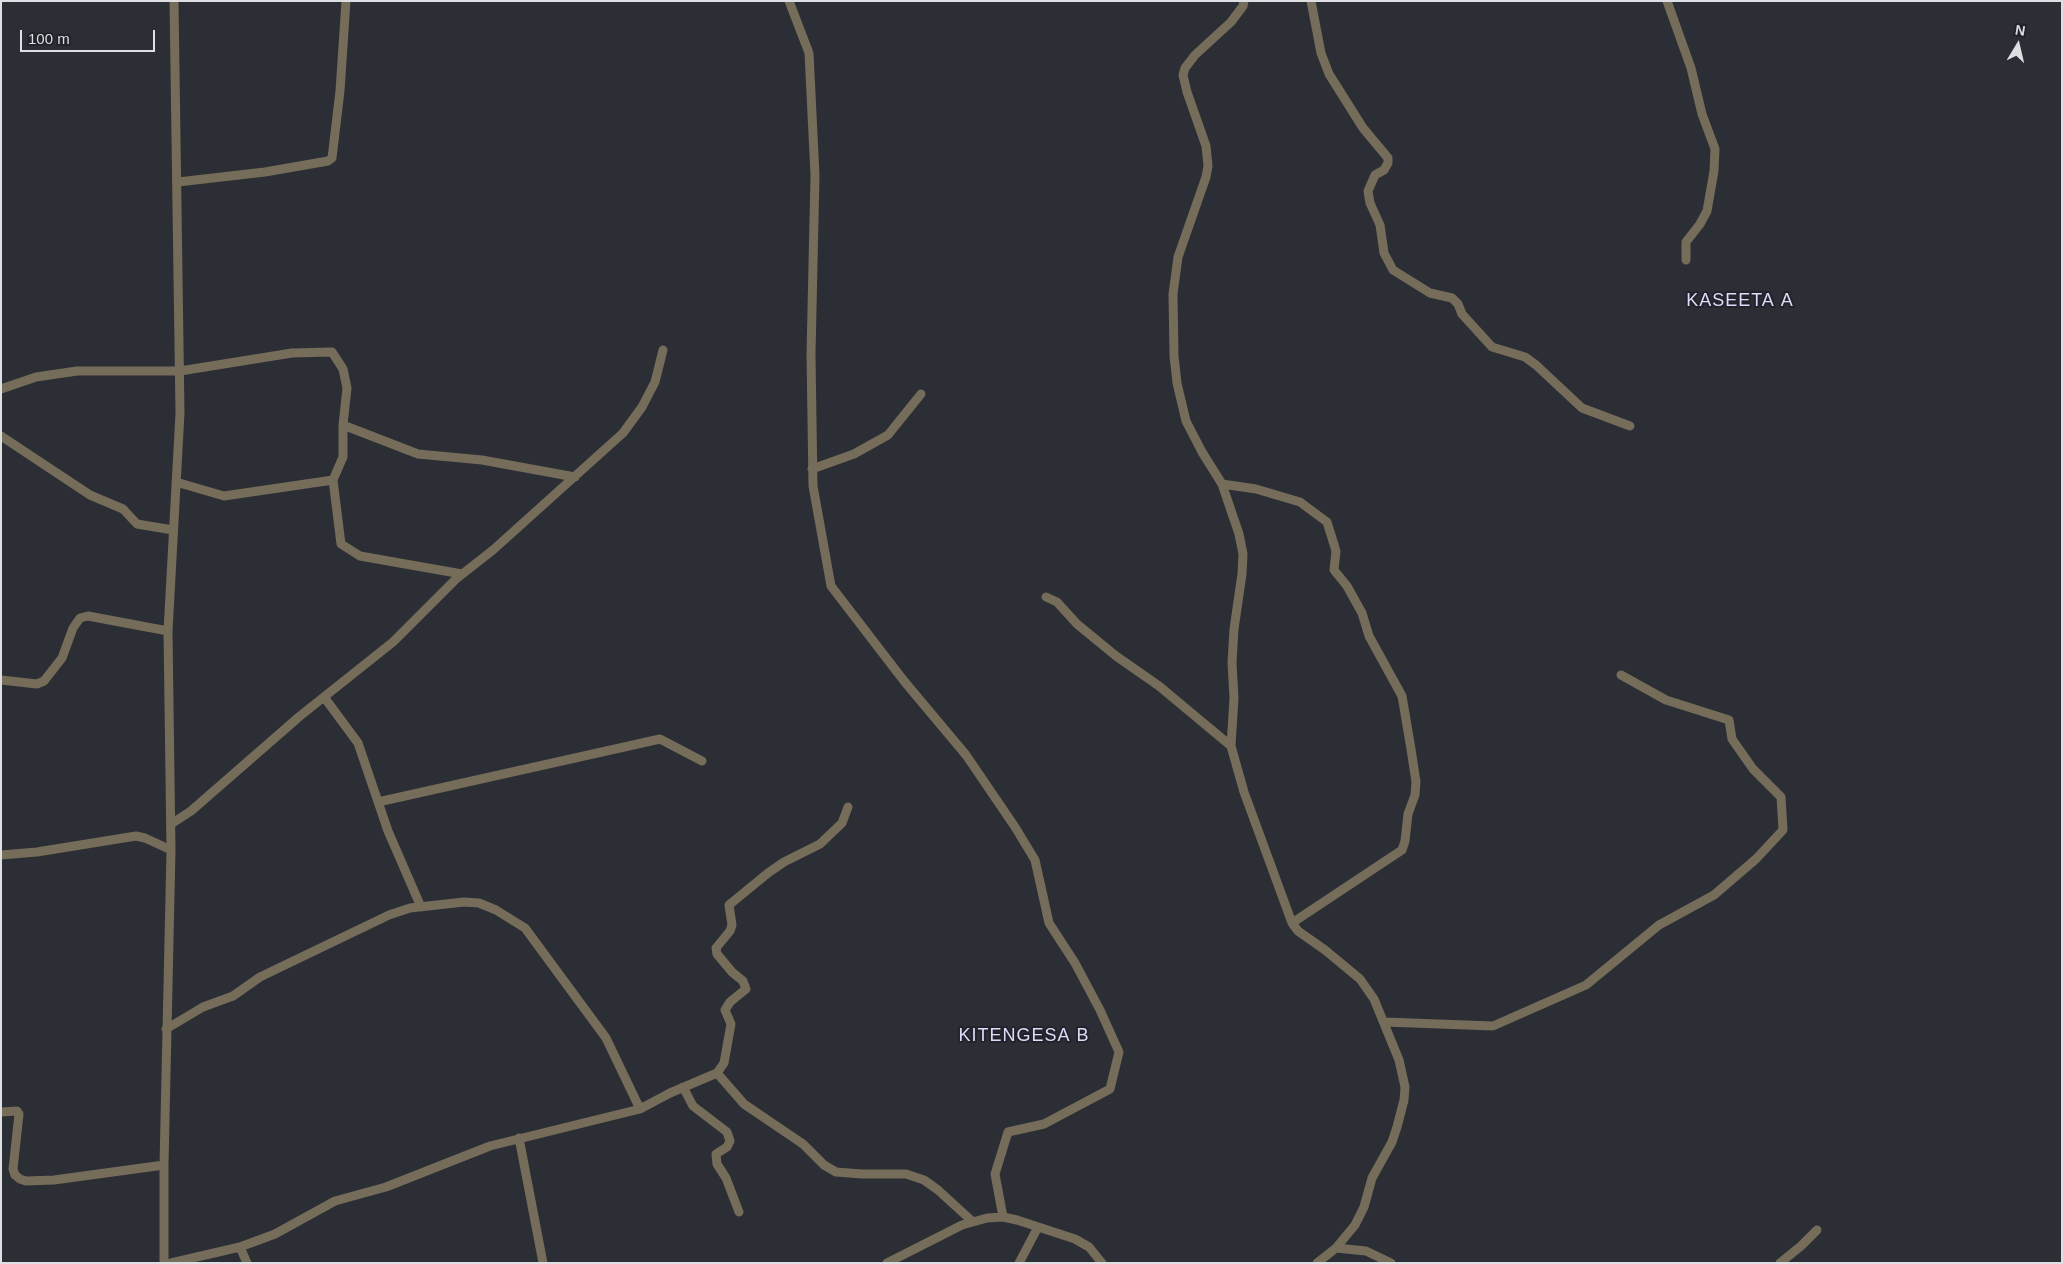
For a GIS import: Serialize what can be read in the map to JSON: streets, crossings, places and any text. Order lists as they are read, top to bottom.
{
  "districts": ["KASEETA A", "KITENGESA B"],
  "scale_bar": "100 m",
  "north": "top"
}
